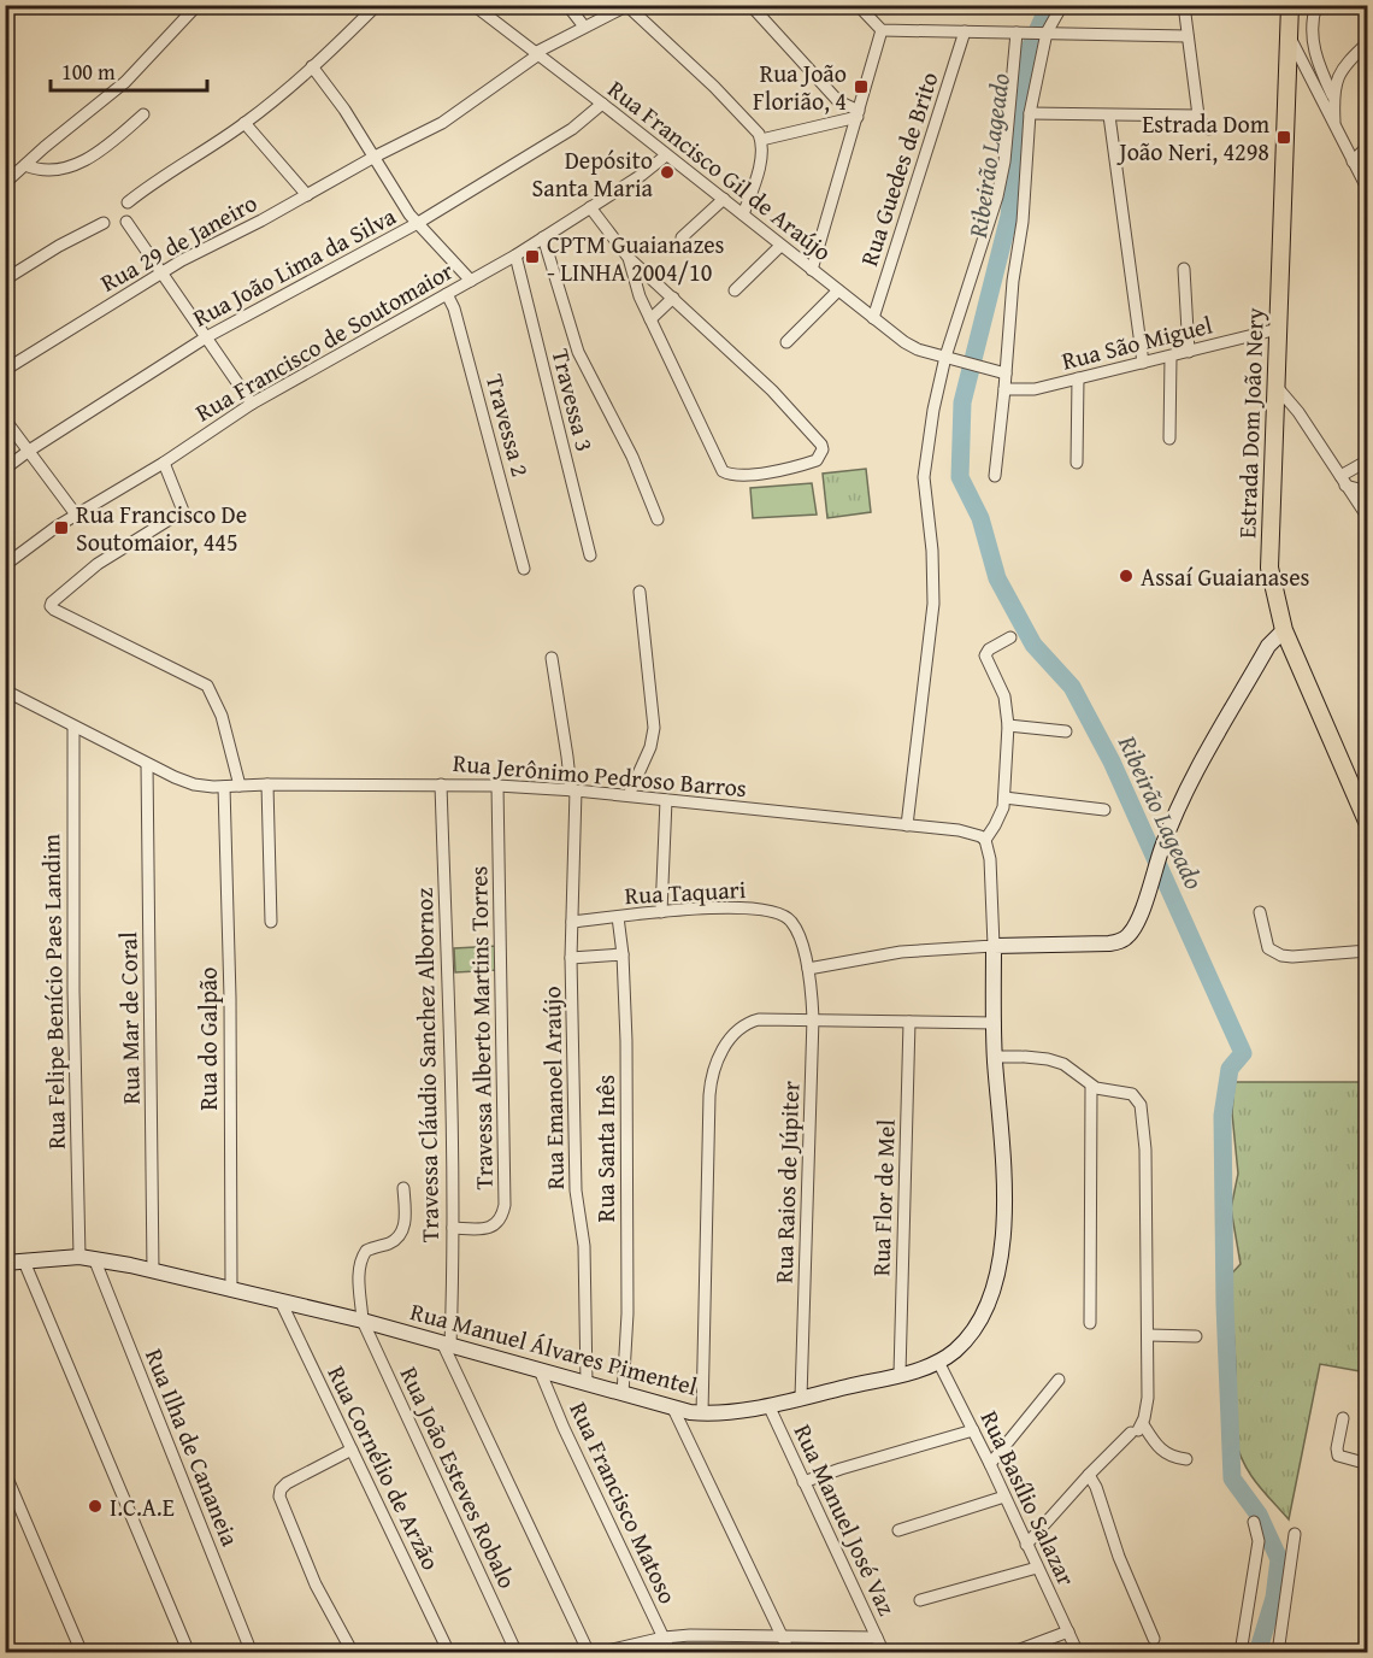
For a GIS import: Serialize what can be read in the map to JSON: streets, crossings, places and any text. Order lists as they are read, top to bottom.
{
  "streets": {
    "main road": ["Estrada Dom João Nery"],
    "street": [
      "Rua Guedes de Brito",
      "Rua Francisco Gil de Araújo",
      "Rua 29 de Janeiro",
      "Rua João Lima da Silva",
      "Rua Francisco de Soutomaior",
      "Rua São Miguel",
      "Travessa 3",
      "Travessa 2",
      "Rua Jerônimo Pedroso Barros",
      "Rua Taquari",
      "Rua Felipe Benício Paes Landim",
      "Rua Mar de Coral",
      "Travessa Alberto Martins Torres",
      "Rua do Galpão",
      "Travessa Cláudio Sanchez Albornoz",
      "Rua Emanoel Araújo",
      "Rua Santa Inês",
      "Rua Raios de Júpiter",
      "Rua Flor de Mel",
      "Rua Manuel Álvares Pimentel",
      "Rua Ilha de Cananeia",
      "Rua Cornélio de Arzão",
      "Rua João Esteves Robalo",
      "Rua Basílio Salazar",
      "Rua Francisco Matoso",
      "Rua Manuel José Vaz"
    ]
  },
  "crossings": [
    ["Rua Guedes de Brito", "Rua Francisco Gil de Araújo"],
    ["Rua Francisco Gil de Araújo", "Rua 29 de Janeiro"],
    ["Rua Francisco Gil de Araújo", "Rua João Lima da Silva"],
    ["Rua Francisco Gil de Araújo", "Rua Francisco de Soutomaior"],
    ["Rua Francisco de Soutomaior", "Travessa 3"],
    ["Rua Francisco de Soutomaior", "Travessa 2"],
    ["Rua São Miguel", "Estrada Dom João Nery"],
    ["Rua Jerônimo Pedroso Barros", "Rua Felipe Benício Paes Landim"],
    ["Rua Jerônimo Pedroso Barros", "Rua Mar de Coral"],
    ["Rua Jerônimo Pedroso Barros", "Travessa Alberto Martins Torres"],
    ["Rua Jerônimo Pedroso Barros", "Rua do Galpão"],
    ["Rua Jerônimo Pedroso Barros", "Travessa Cláudio Sanchez Albornoz"],
    ["Rua Jerônimo Pedroso Barros", "Rua Emanoel Araújo"],
    ["Rua Jerônimo Pedroso Barros", "Rua Manuel Álvares Pimentel"],
    ["Rua Taquari", "Rua Emanoel Araújo"],
    ["Rua Taquari", "Rua Santa Inês"],
    ["Rua Taquari", "Rua Raios de Júpiter"],
    ["Rua Felipe Benício Paes Landim", "Rua Manuel Álvares Pimentel"],
    ["Rua Felipe Benício Paes Landim", "Rua Ilha de Cananeia"],
    ["Rua Mar de Coral", "Rua Manuel Álvares Pimentel"],
    ["Travessa Alberto Martins Torres", "Travessa Cláudio Sanchez Albornoz"],
    ["Rua do Galpão", "Rua Manuel Álvares Pimentel"],
    ["Travessa Cláudio Sanchez Albornoz", "Rua Manuel Álvares Pimentel"],
    ["Travessa Cláudio Sanchez Albornoz", "Rua João Esteves Robalo"],
    ["Rua Emanoel Araújo", "Rua Manuel Álvares Pimentel"],
    ["Rua Santa Inês", "Rua Manuel Álvares Pimentel"],
    ["Rua Raios de Júpiter", "Rua Manuel Álvares Pimentel"],
    ["Rua Flor de Mel", "Rua Manuel Álvares Pimentel"],
    ["Rua Manuel Álvares Pimentel", "Rua Ilha de Cananeia"],
    ["Rua Manuel Álvares Pimentel", "Rua Cornélio de Arzão"],
    ["Rua Manuel Álvares Pimentel", "Rua João Esteves Robalo"],
    ["Rua Manuel Álvares Pimentel", "Rua Basílio Salazar"],
    ["Rua Manuel Álvares Pimentel", "Rua Francisco Matoso"],
    ["Rua Manuel Álvares Pimentel", "Rua Manuel José Vaz"]
  ],
  "water": ["Ribeirão Lageado"],
  "places": {
    "transit": [
      "Rua João Florião, 4",
      "Estrada Dom João Neri, 4298",
      "CPTM Guaianazes - LINHA 2004/10",
      "Rua Francisco De Soutomaior, 445"
    ],
    "other": ["Depósito Santa Maria", "Assaí Guaianases", "I.C.A.E"]
  },
  "scale_bar": "100 m"
}
